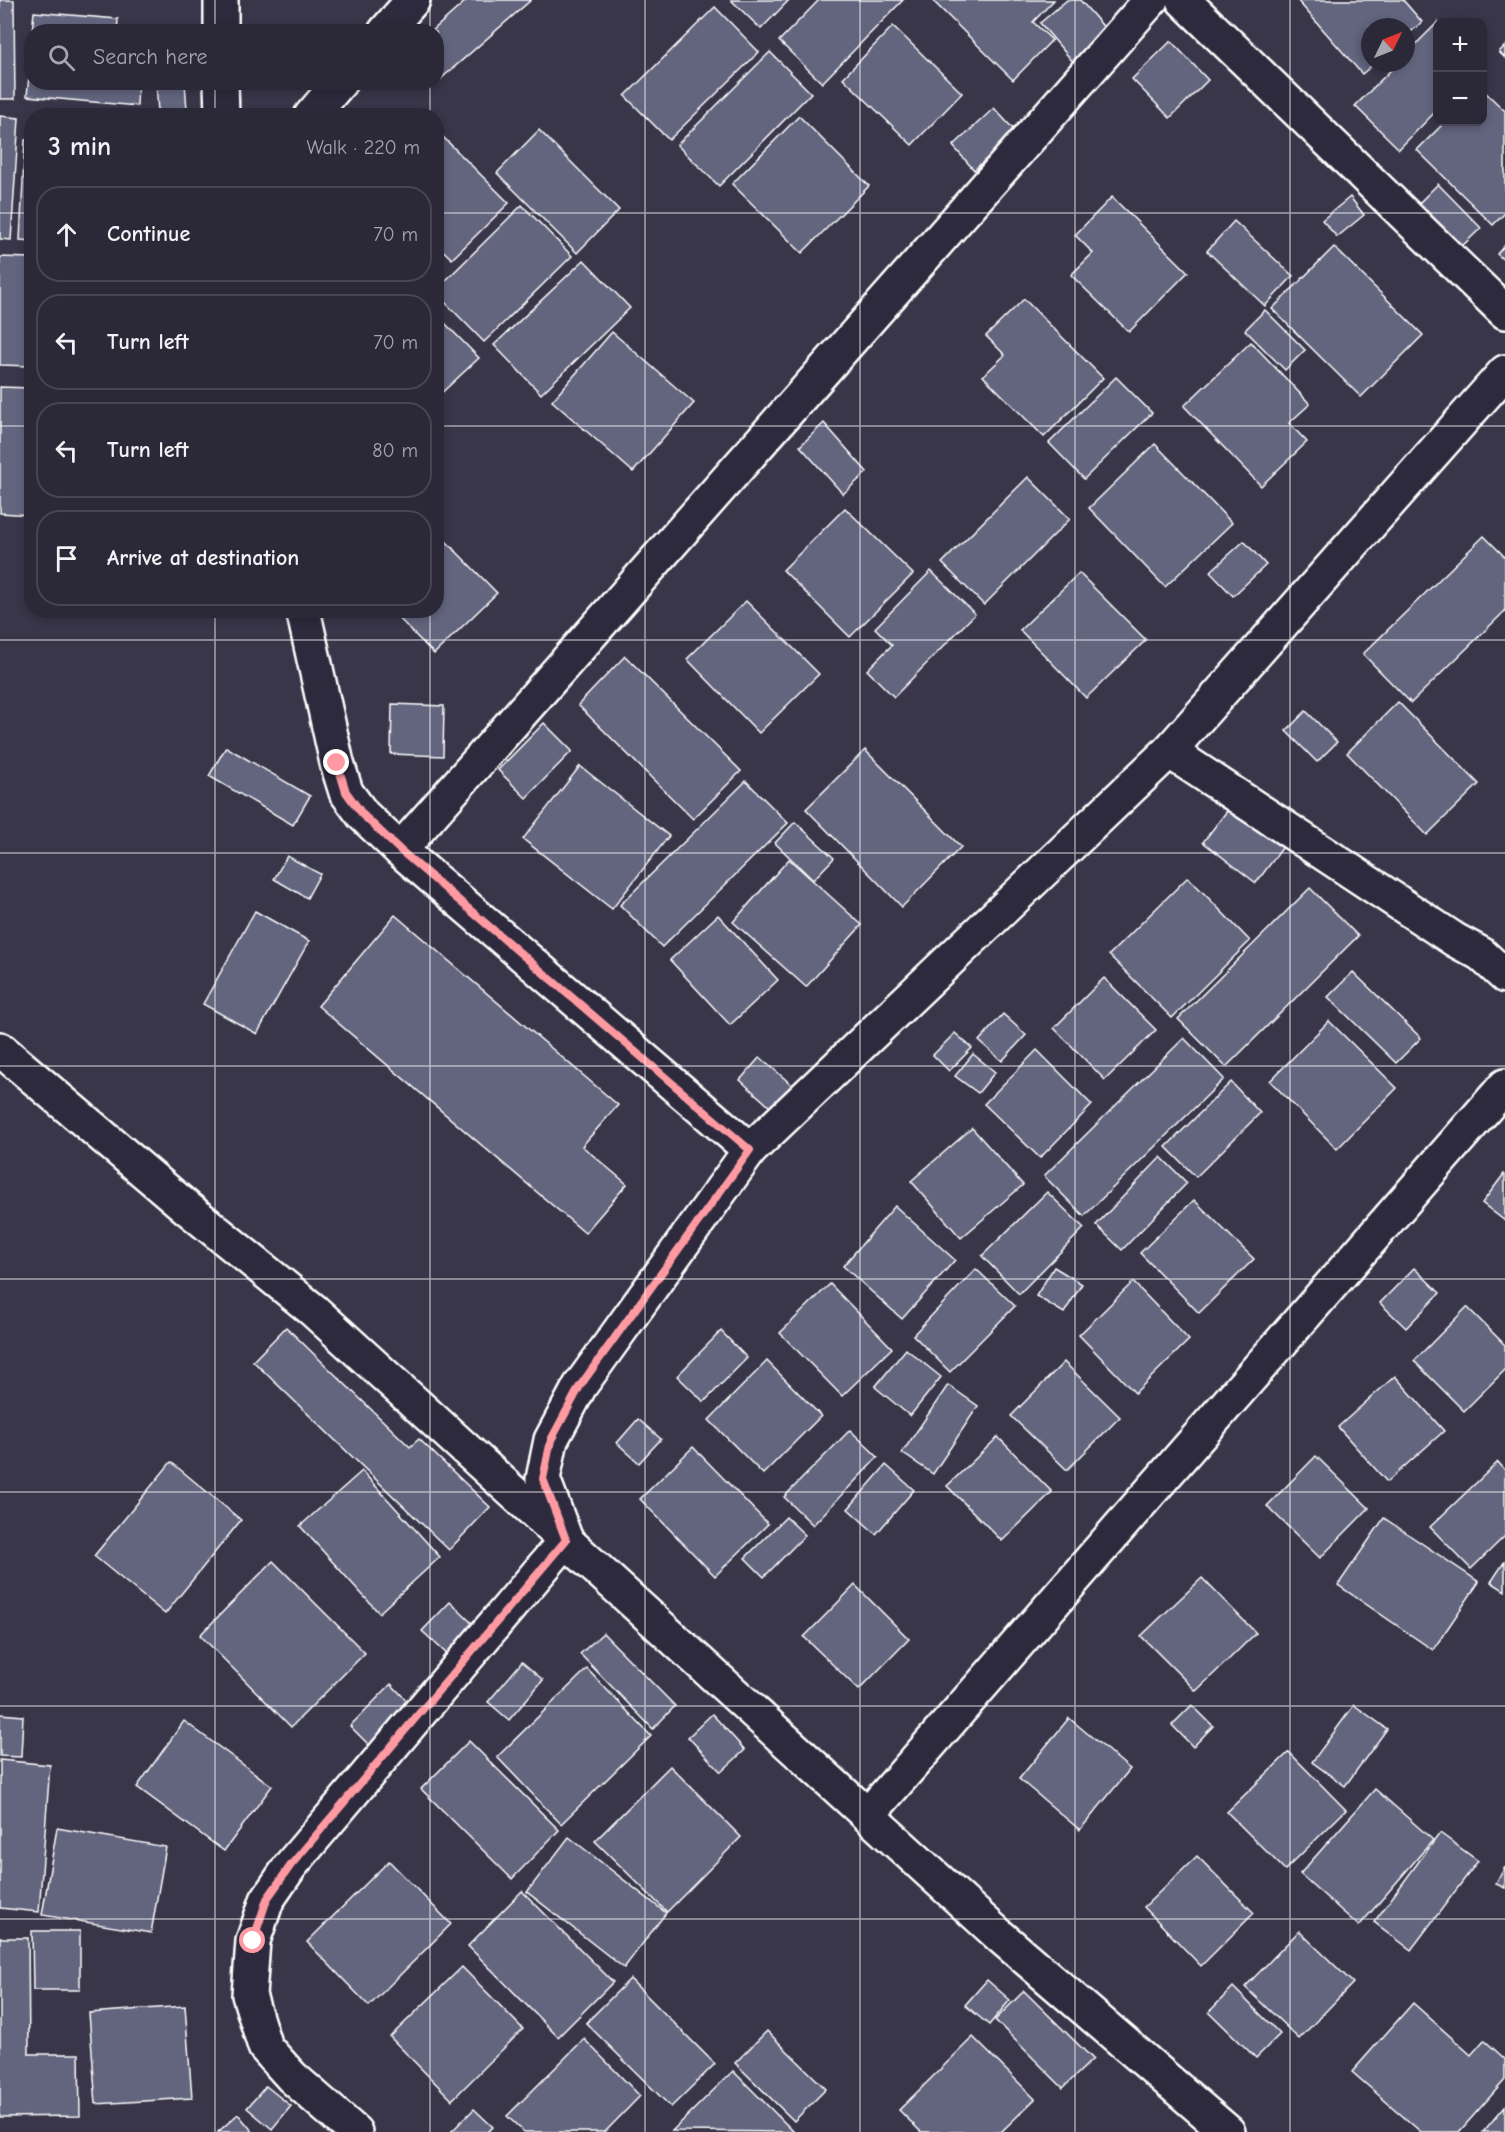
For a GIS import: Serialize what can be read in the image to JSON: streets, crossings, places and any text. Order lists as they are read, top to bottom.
{
  "north": "top right",
  "page": {
    "map_buttons": ["+", "−"],
    "search": "Search here",
    "heading": ["3 min", "Walk · 220 m"],
    "list": [
      ["Continue", "70 m"],
      ["Turn left", "70 m"],
      ["Turn left", "80 m"],
      "Arrive at destination"
    ]
  }
}
